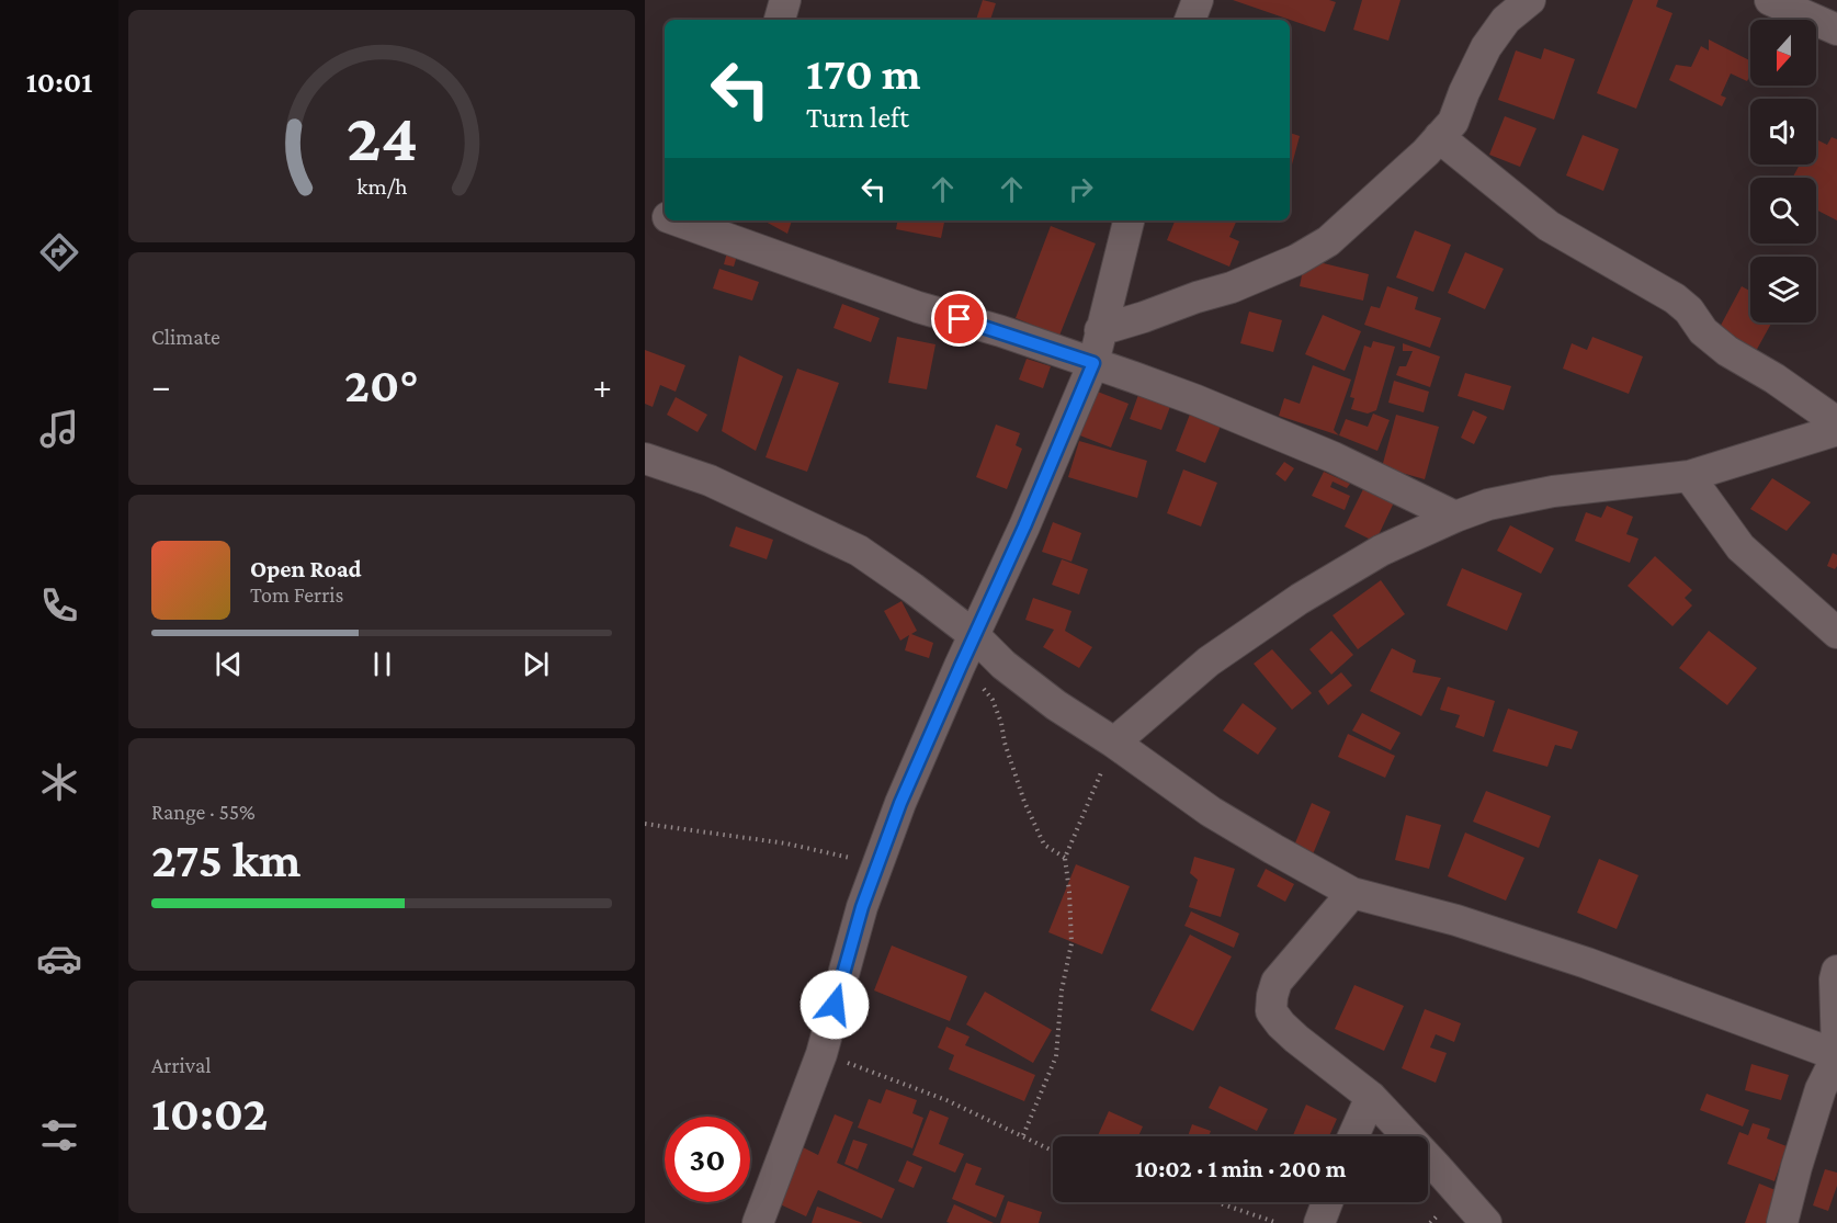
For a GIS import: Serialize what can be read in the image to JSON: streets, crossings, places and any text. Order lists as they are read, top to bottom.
{
  "north": "bottom",
  "page": {
    "tabs": "10:01",
    "turn": ["170 m", "Turn left"],
    "tile": [
      "Climate",
      ["Range · 55%", "275 km"],
      ["Arrival", "10:02"]
    ],
    "heat": ["−", "20°", "+"],
    "song": ["Open Road", "Tom Ferris"],
    "limit": "30",
    "trip": "10:02 · 1 min · 200 m",
    "gauge": ["24", "km/h"]
  }
}
